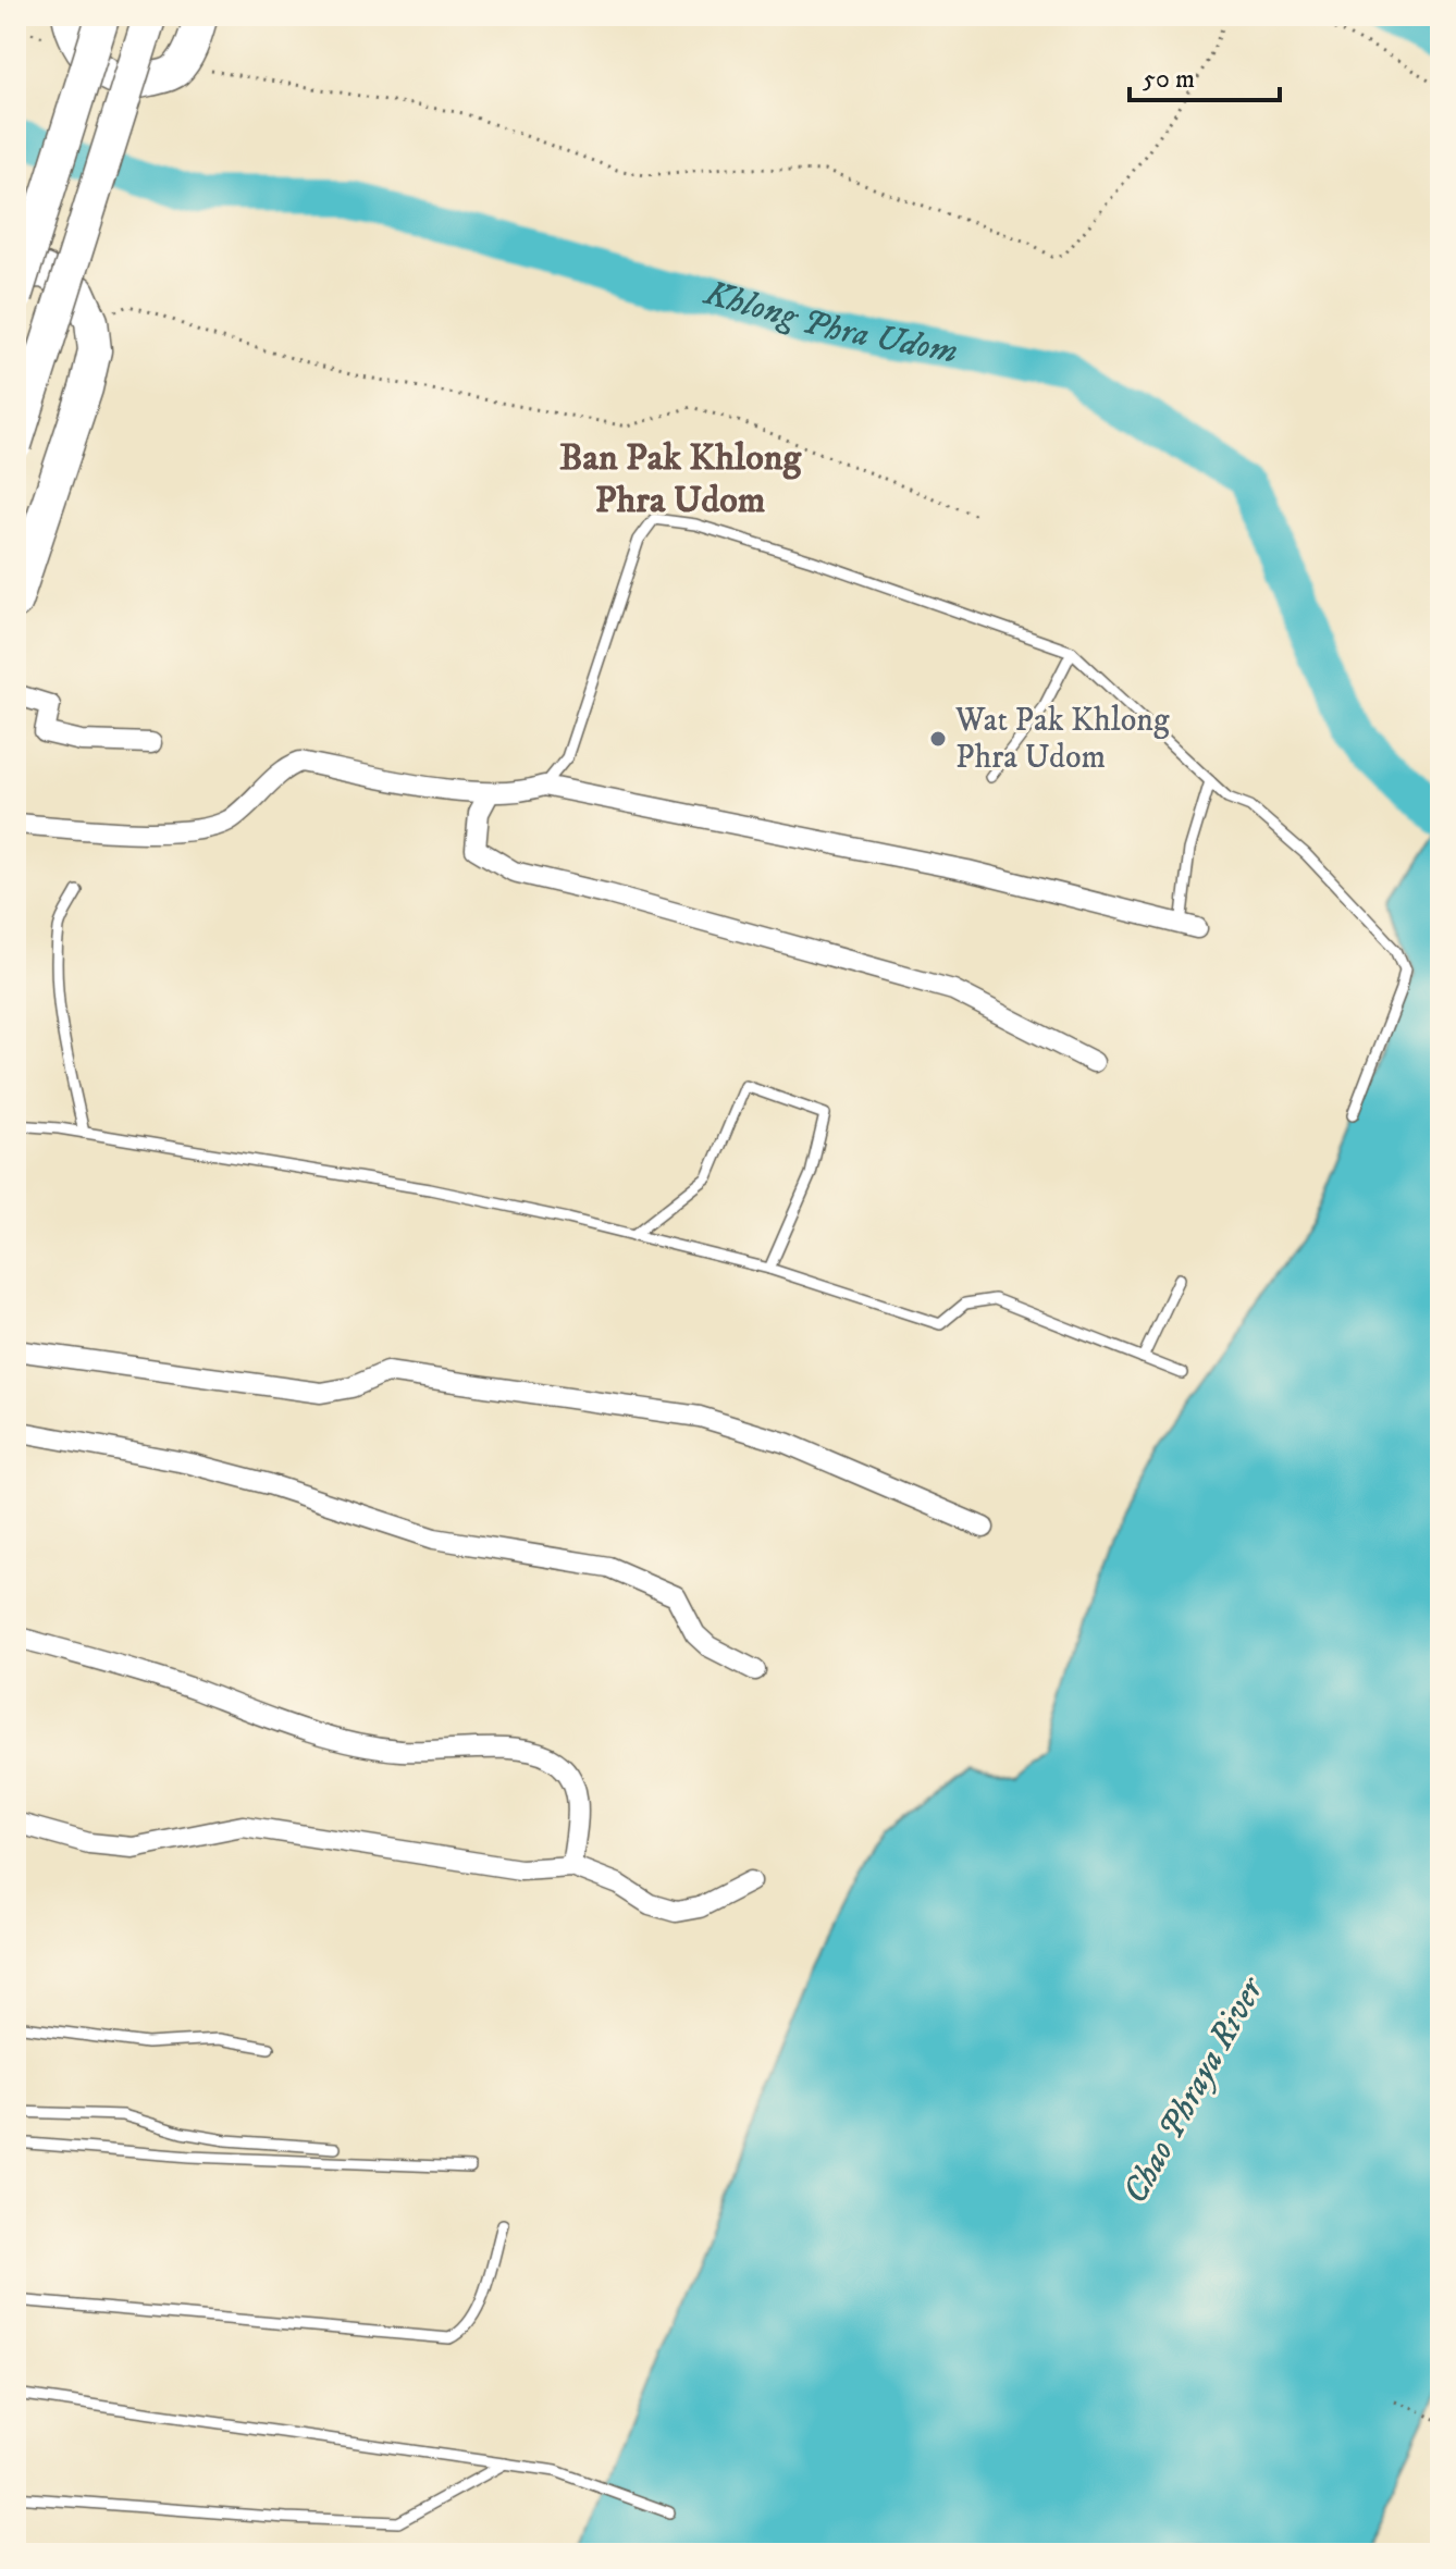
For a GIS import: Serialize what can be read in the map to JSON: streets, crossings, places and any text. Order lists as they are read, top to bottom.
{
  "districts": ["Ban Pak Khlong Phra Udom"],
  "water": ["Khlong Phra Udom", "Chao Phraya River"],
  "places": ["Wat Pak Khlong Phra Udom"],
  "scale_bar": "50 m"
}
